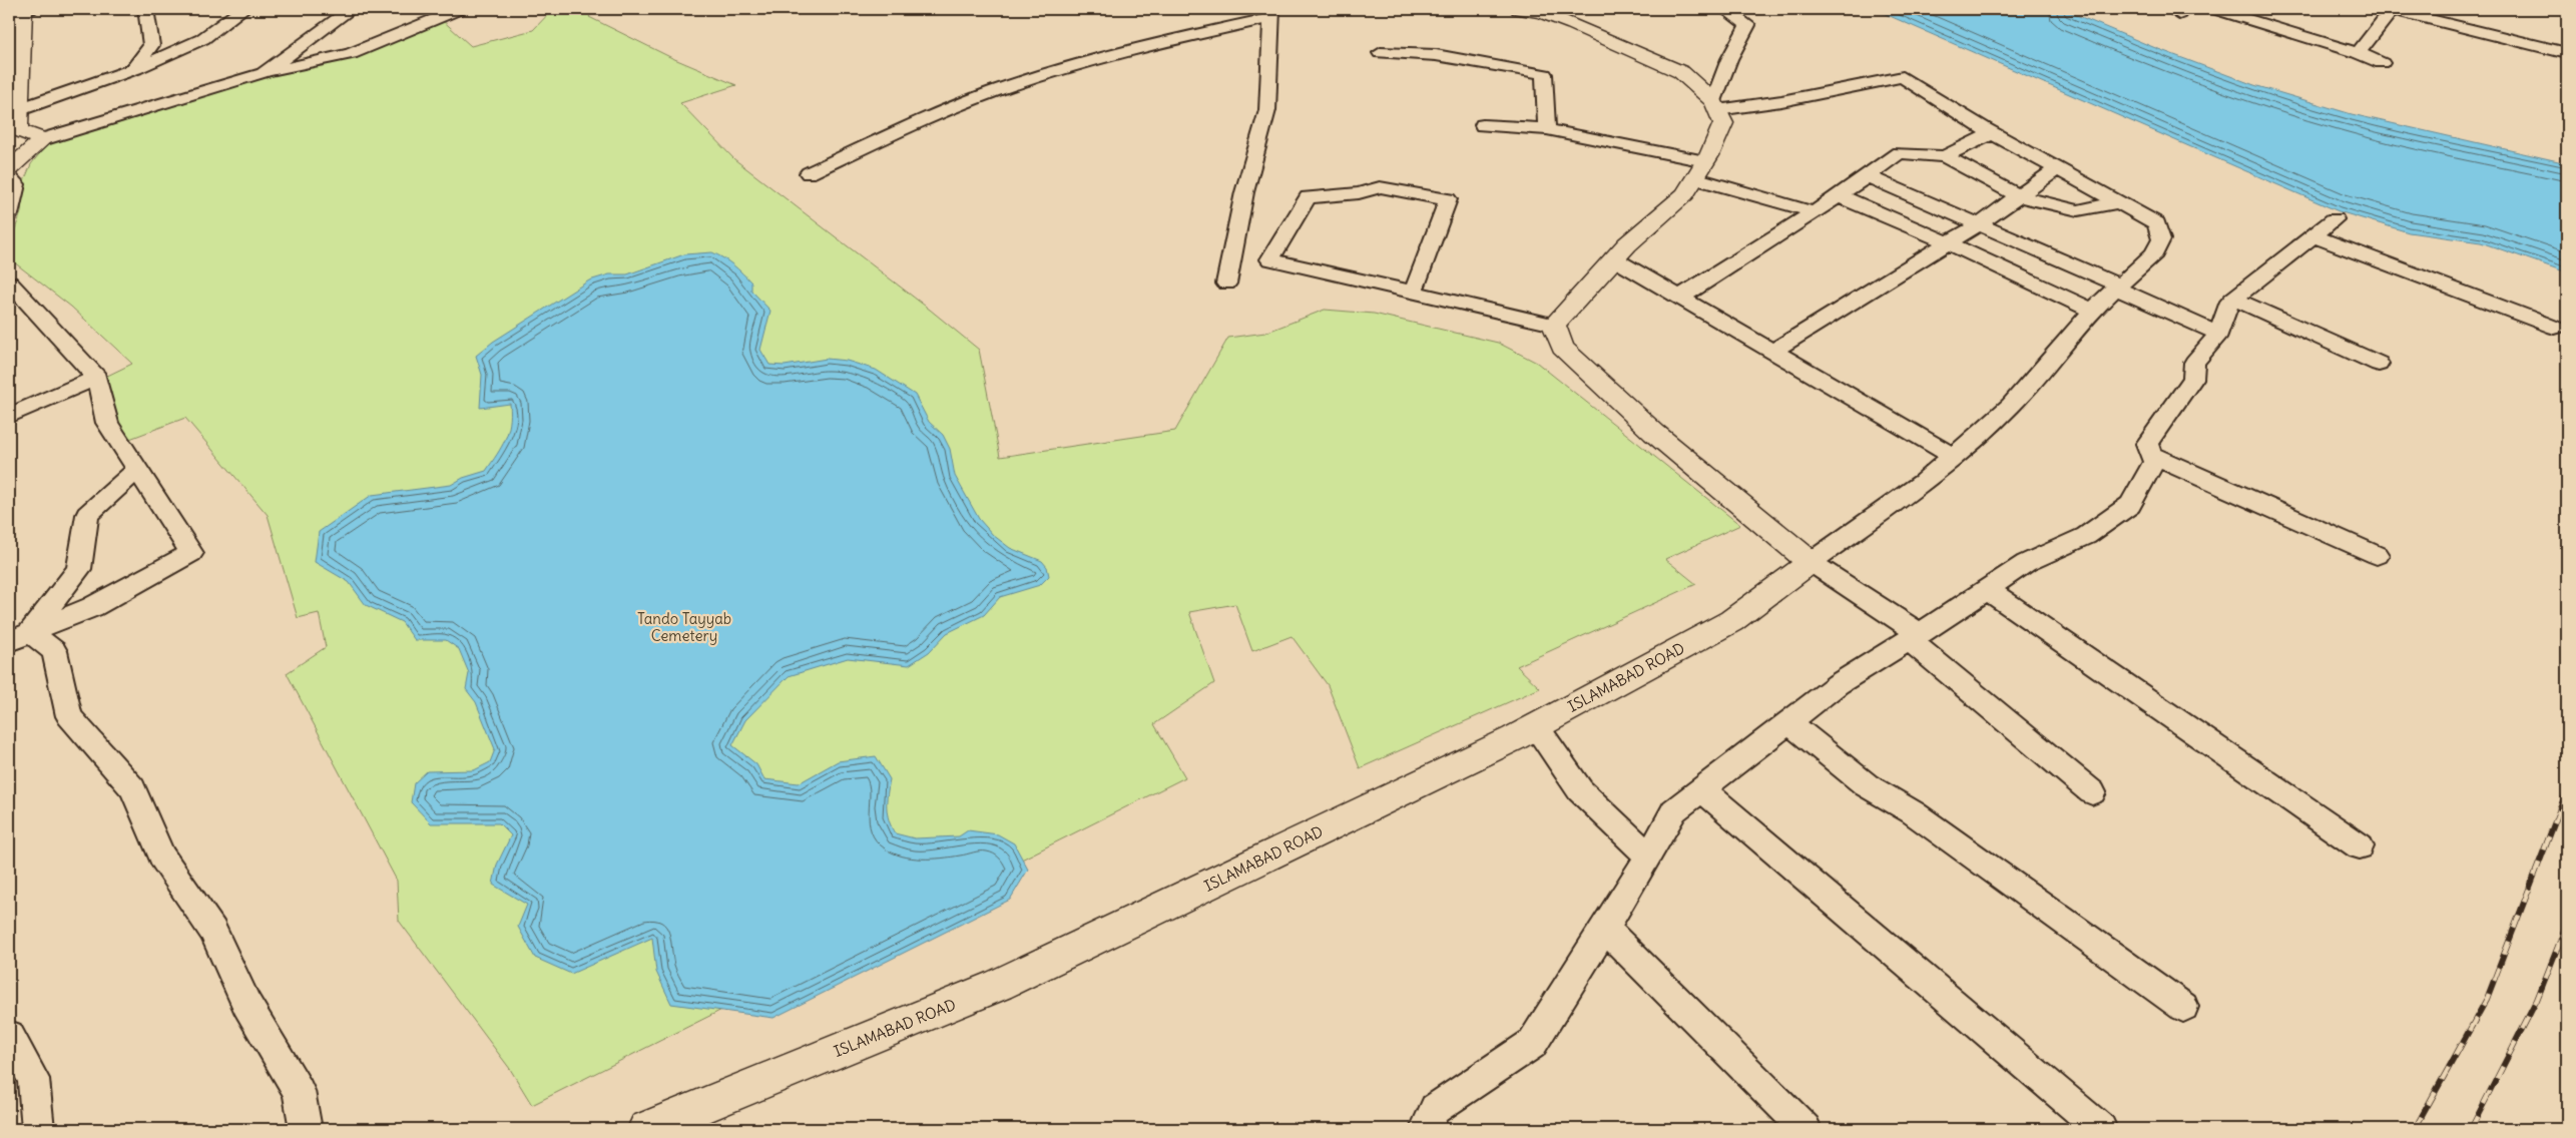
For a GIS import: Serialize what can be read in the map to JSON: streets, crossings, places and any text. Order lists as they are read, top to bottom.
{
  "streets": {
    "street": ["ISLAMABAD ROAD"]
  },
  "parks": ["Tando Tayyab Cemetery"]
}
